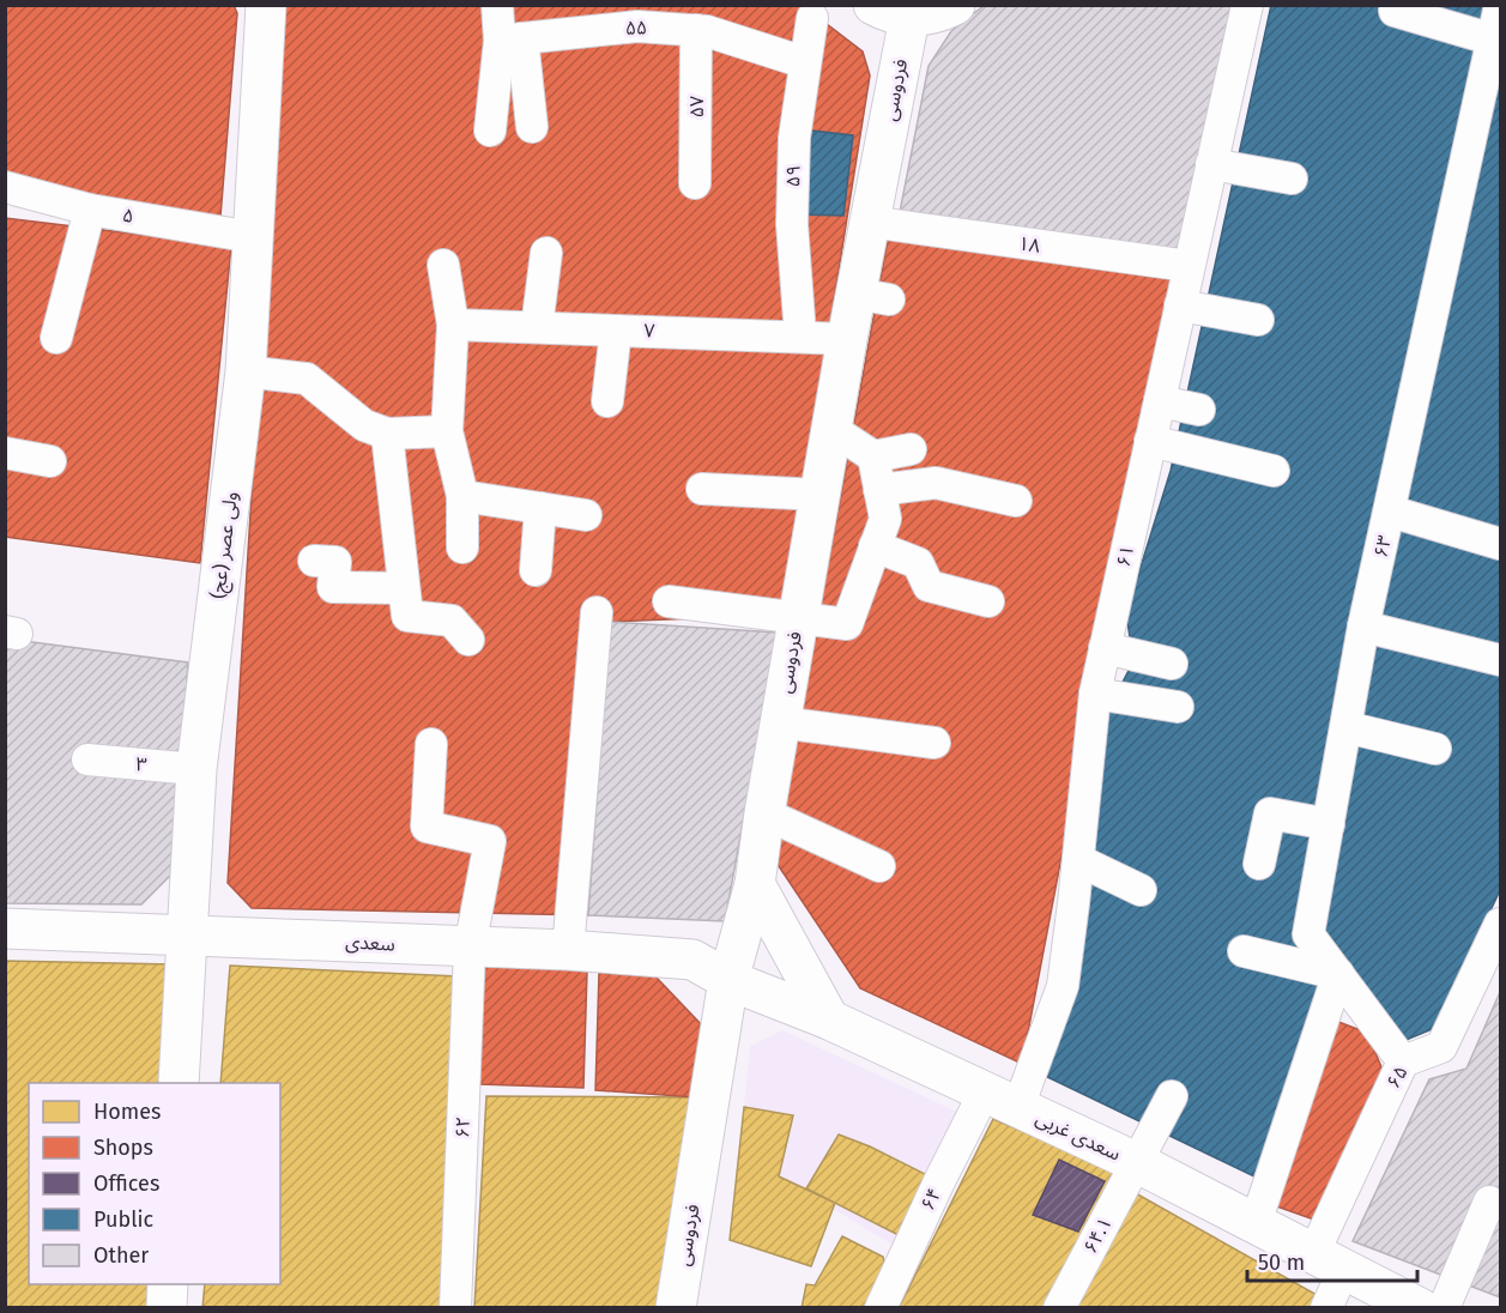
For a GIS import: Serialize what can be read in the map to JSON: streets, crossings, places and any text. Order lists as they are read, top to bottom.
{
  "streets": {
    "main road": [
      "فردوسی",
      "ولی عصر (عج)",
      "سعدی",
      "سعدی غربی"
    ],
    "street": [
      "۵۵",
      "۵۷",
      "۵۹",
      "۵",
      "۱۸",
      "۷",
      "۶۳",
      "۶۱",
      "۳",
      "۶۵",
      "۶۲",
      "۶۴",
      "۶۴.۱"
    ]
  },
  "crossings": [
    ["۵۵", "۵۷"],
    ["۵۵", "۵۹"],
    ["فردوسی", "۱۸"],
    ["فردوسی", "۷"],
    ["فردوسی", "سعدی"],
    ["فردوسی", "سعدی غربی"],
    ["۵۹", "۷"],
    ["۵", "ولی عصر (عج)"],
    ["۱۸", "۶۱"],
    ["ولی عصر (عج)", "۳"],
    ["ولی عصر (عج)", "سعدی"],
    ["۶۳", "۶۵"],
    ["۶۱", "سعدی غربی"],
    ["۶۱", "۶۴"],
    ["سعدی", "۶۲"],
    ["سعدی", "سعدی غربی"],
    ["۶۵", "سعدی غربی"],
    ["سعدی غربی", "۶۴"],
    ["سعدی غربی", "۶۴.۱"]
  ],
  "legend": [
    "Homes",
    "Shops",
    "Offices",
    "Public",
    "Other"
  ],
  "scale_bar": "50 m"
}
